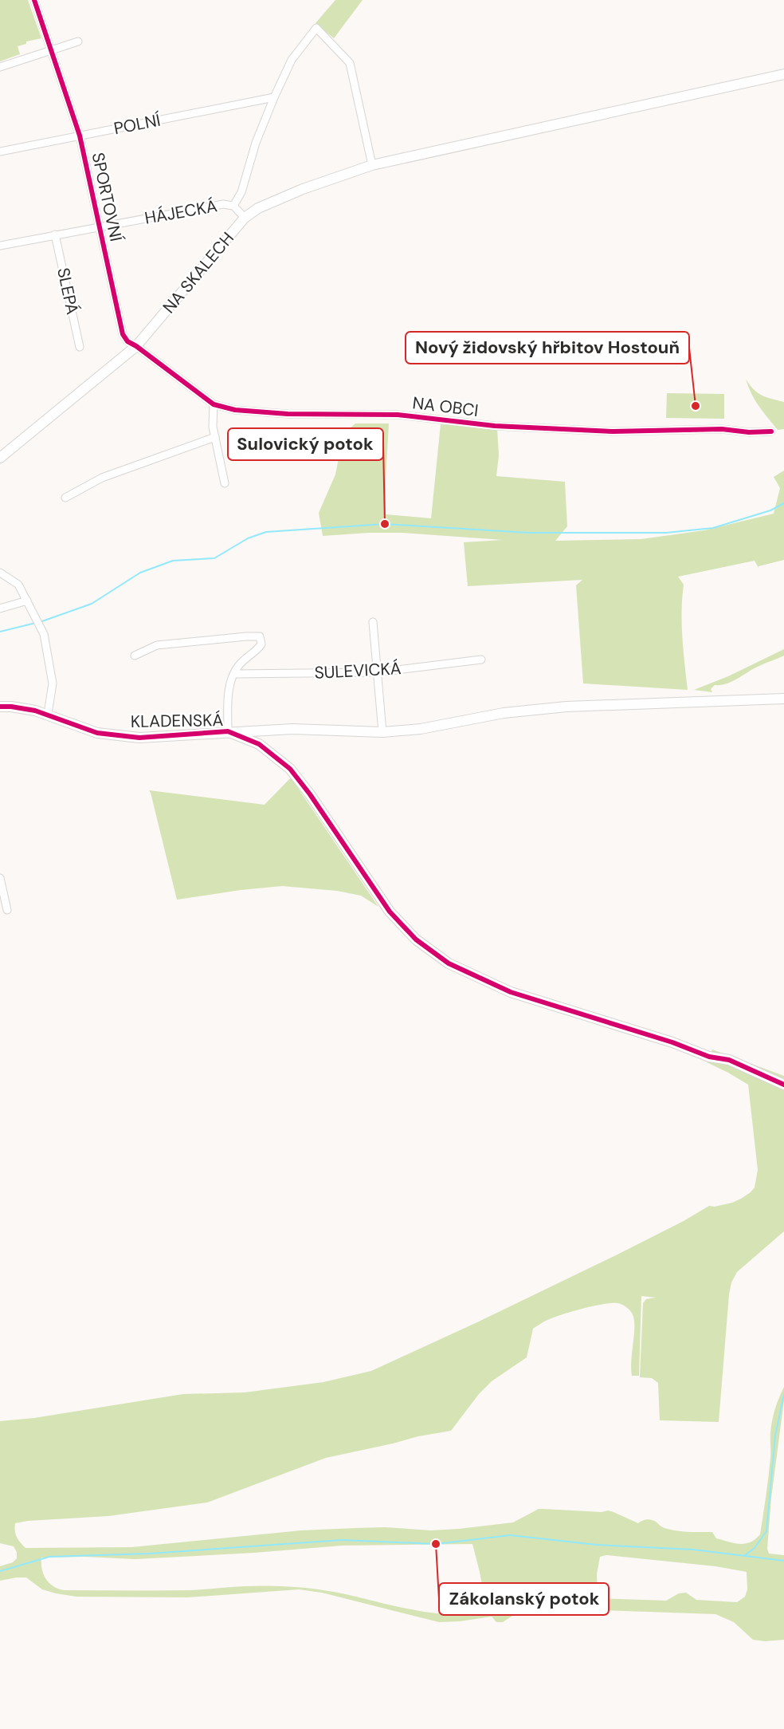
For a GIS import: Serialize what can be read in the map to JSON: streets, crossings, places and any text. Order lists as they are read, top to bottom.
{
  "streets": {
    "street": [
      "POLNÍ",
      "SPORTOVNÍ",
      "HÁJECKÁ",
      "NA SKALECH",
      "SLEPÁ",
      "NA OBCI",
      "SULEVICKÁ",
      "KLADENSKÁ"
    ]
  },
  "crossings": [
    ["POLNÍ", "SPORTOVNÍ"],
    ["SPORTOVNÍ", "HÁJECKÁ"],
    ["SPORTOVNÍ", "NA SKALECH"],
    ["SPORTOVNÍ", "NA OBCI"],
    ["HÁJECKÁ", "NA SKALECH"],
    ["HÁJECKÁ", "SLEPÁ"],
    ["NA SKALECH", "NA OBCI"]
  ],
  "places": ["Nový židovský hřbitov Hostouň", "Sulovický potok", "Zákolanský potok"]
}
